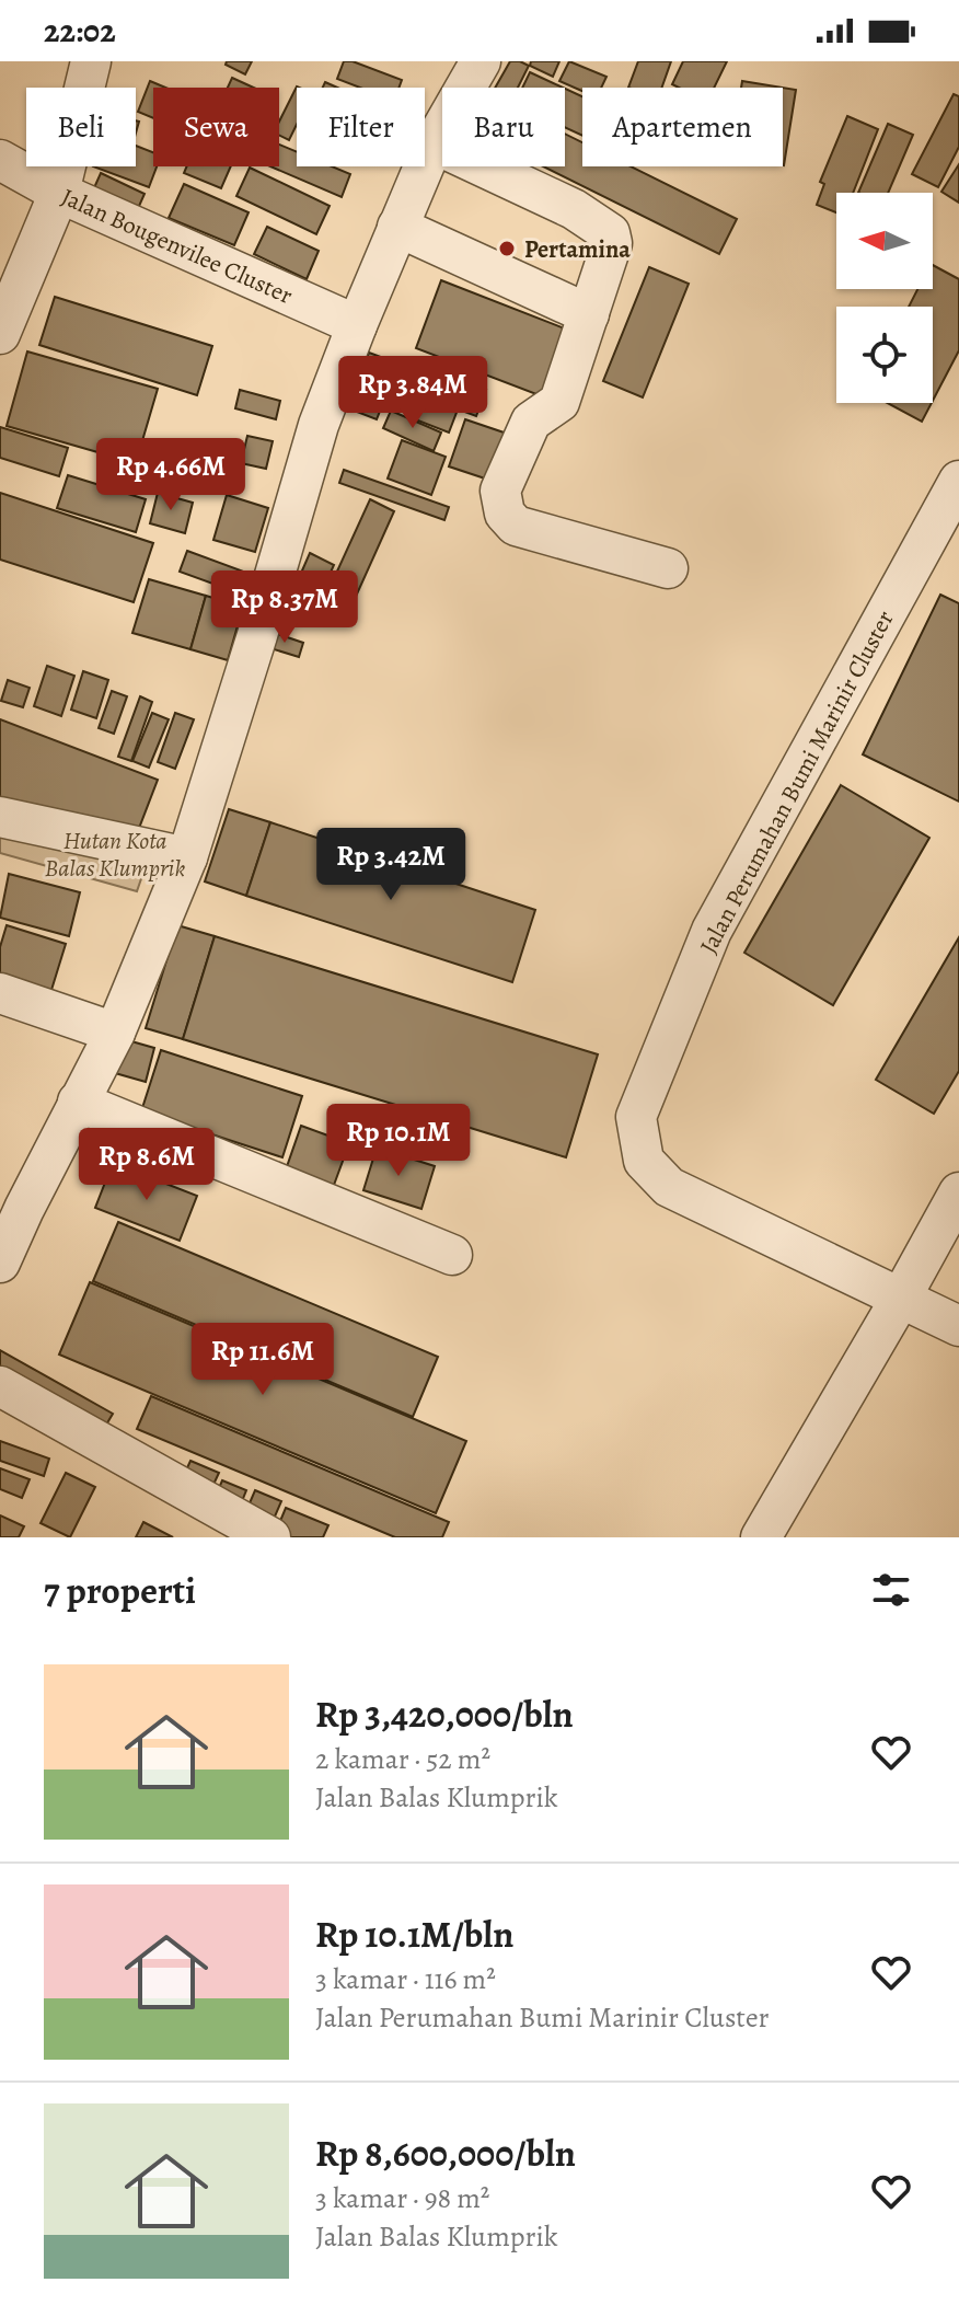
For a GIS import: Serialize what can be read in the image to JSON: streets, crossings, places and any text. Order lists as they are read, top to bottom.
{
  "streets": {
    "street": ["Jalan Bougenvilee Cluster", "Jalan Perumahan Bumi Marinir Cluster"]
  },
  "parks": ["Hutan Kota Balas Klumprik"],
  "places": ["Pertamina"],
  "north": "left",
  "page": {
    "status": "22:02",
    "chip": [
      "Beli",
      "Sewa",
      "Filter",
      "Baru",
      "Apartemen"
    ],
    "price": [
      "Rp 3.84M",
      "Rp 4.66M",
      "Rp 8.37M",
      "Rp 3.42M",
      "Rp 10.1M",
      "Rp 8.6M",
      "Rp 11.6M"
    ],
    "heading": "7 properti",
    "list": [
      {
        "name": "Rp 3,420,000/bln",
        "note": "2 kamar · 52 m² · Jalan Balas Klumprik"
      },
      {
        "name": "Rp 10.1M/bln",
        "note": "3 kamar · 116 m² · Jalan Perumahan Bumi Marinir Cluster"
      },
      {
        "name": "Rp 8,600,000/bln",
        "note": "3 kamar · 98 m² · Jalan Balas Klumprik"
      }
    ]
  }
}
